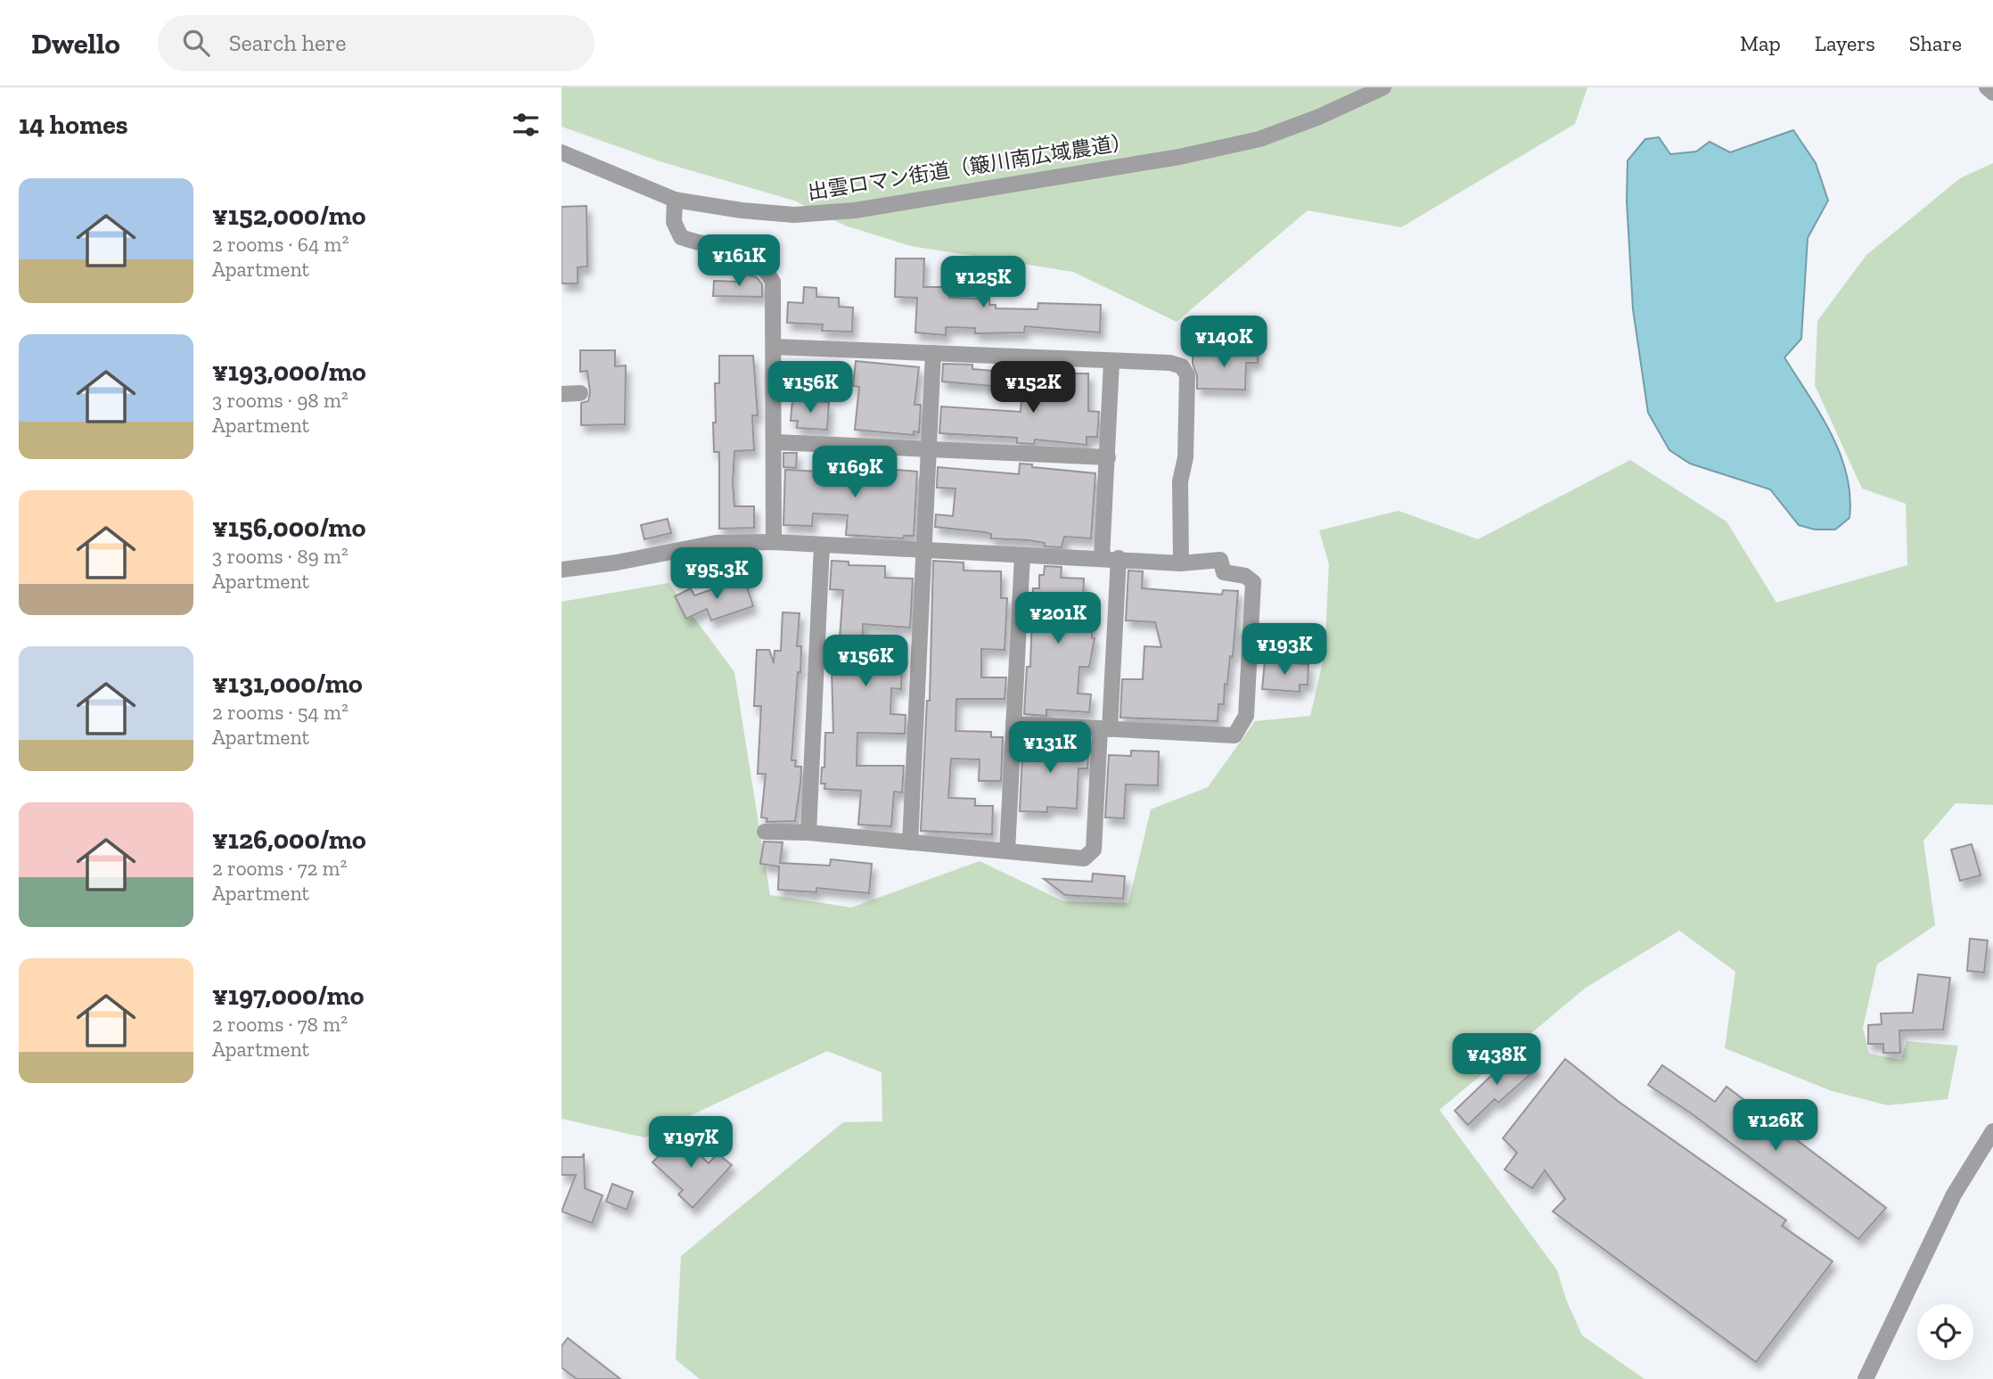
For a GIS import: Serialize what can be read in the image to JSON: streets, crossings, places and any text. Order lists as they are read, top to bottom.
{
  "streets": {
    "street": ["出雲ロマン街道（簸川南広域農道）"]
  },
  "page": {
    "header": "Dwello",
    "search": "Search here",
    "nav": ["Map", "Layers", "Share"],
    "heading": "14 homes",
    "list": [
      {
        "name": "¥152,000/mo",
        "note": "2 rooms · 64 m² · Apartment"
      },
      {
        "name": "¥193,000/mo",
        "note": "3 rooms · 98 m² · Apartment"
      },
      {
        "name": "¥156,000/mo",
        "note": "3 rooms · 89 m² · Apartment"
      },
      {
        "name": "¥131,000/mo",
        "note": "2 rooms · 54 m² · Apartment"
      },
      {
        "name": "¥126,000/mo",
        "note": "2 rooms · 72 m² · Apartment"
      },
      {
        "name": "¥197,000/mo",
        "note": "2 rooms · 78 m² · Apartment"
      }
    ],
    "price": [
      "¥161K",
      "¥125K",
      "¥140K",
      "¥156K",
      "¥152K",
      "¥169K",
      "¥95.3K",
      "¥201K",
      "¥193K",
      "¥156K",
      "¥131K",
      "¥438K",
      "¥126K",
      "¥197K"
    ]
  }
}
